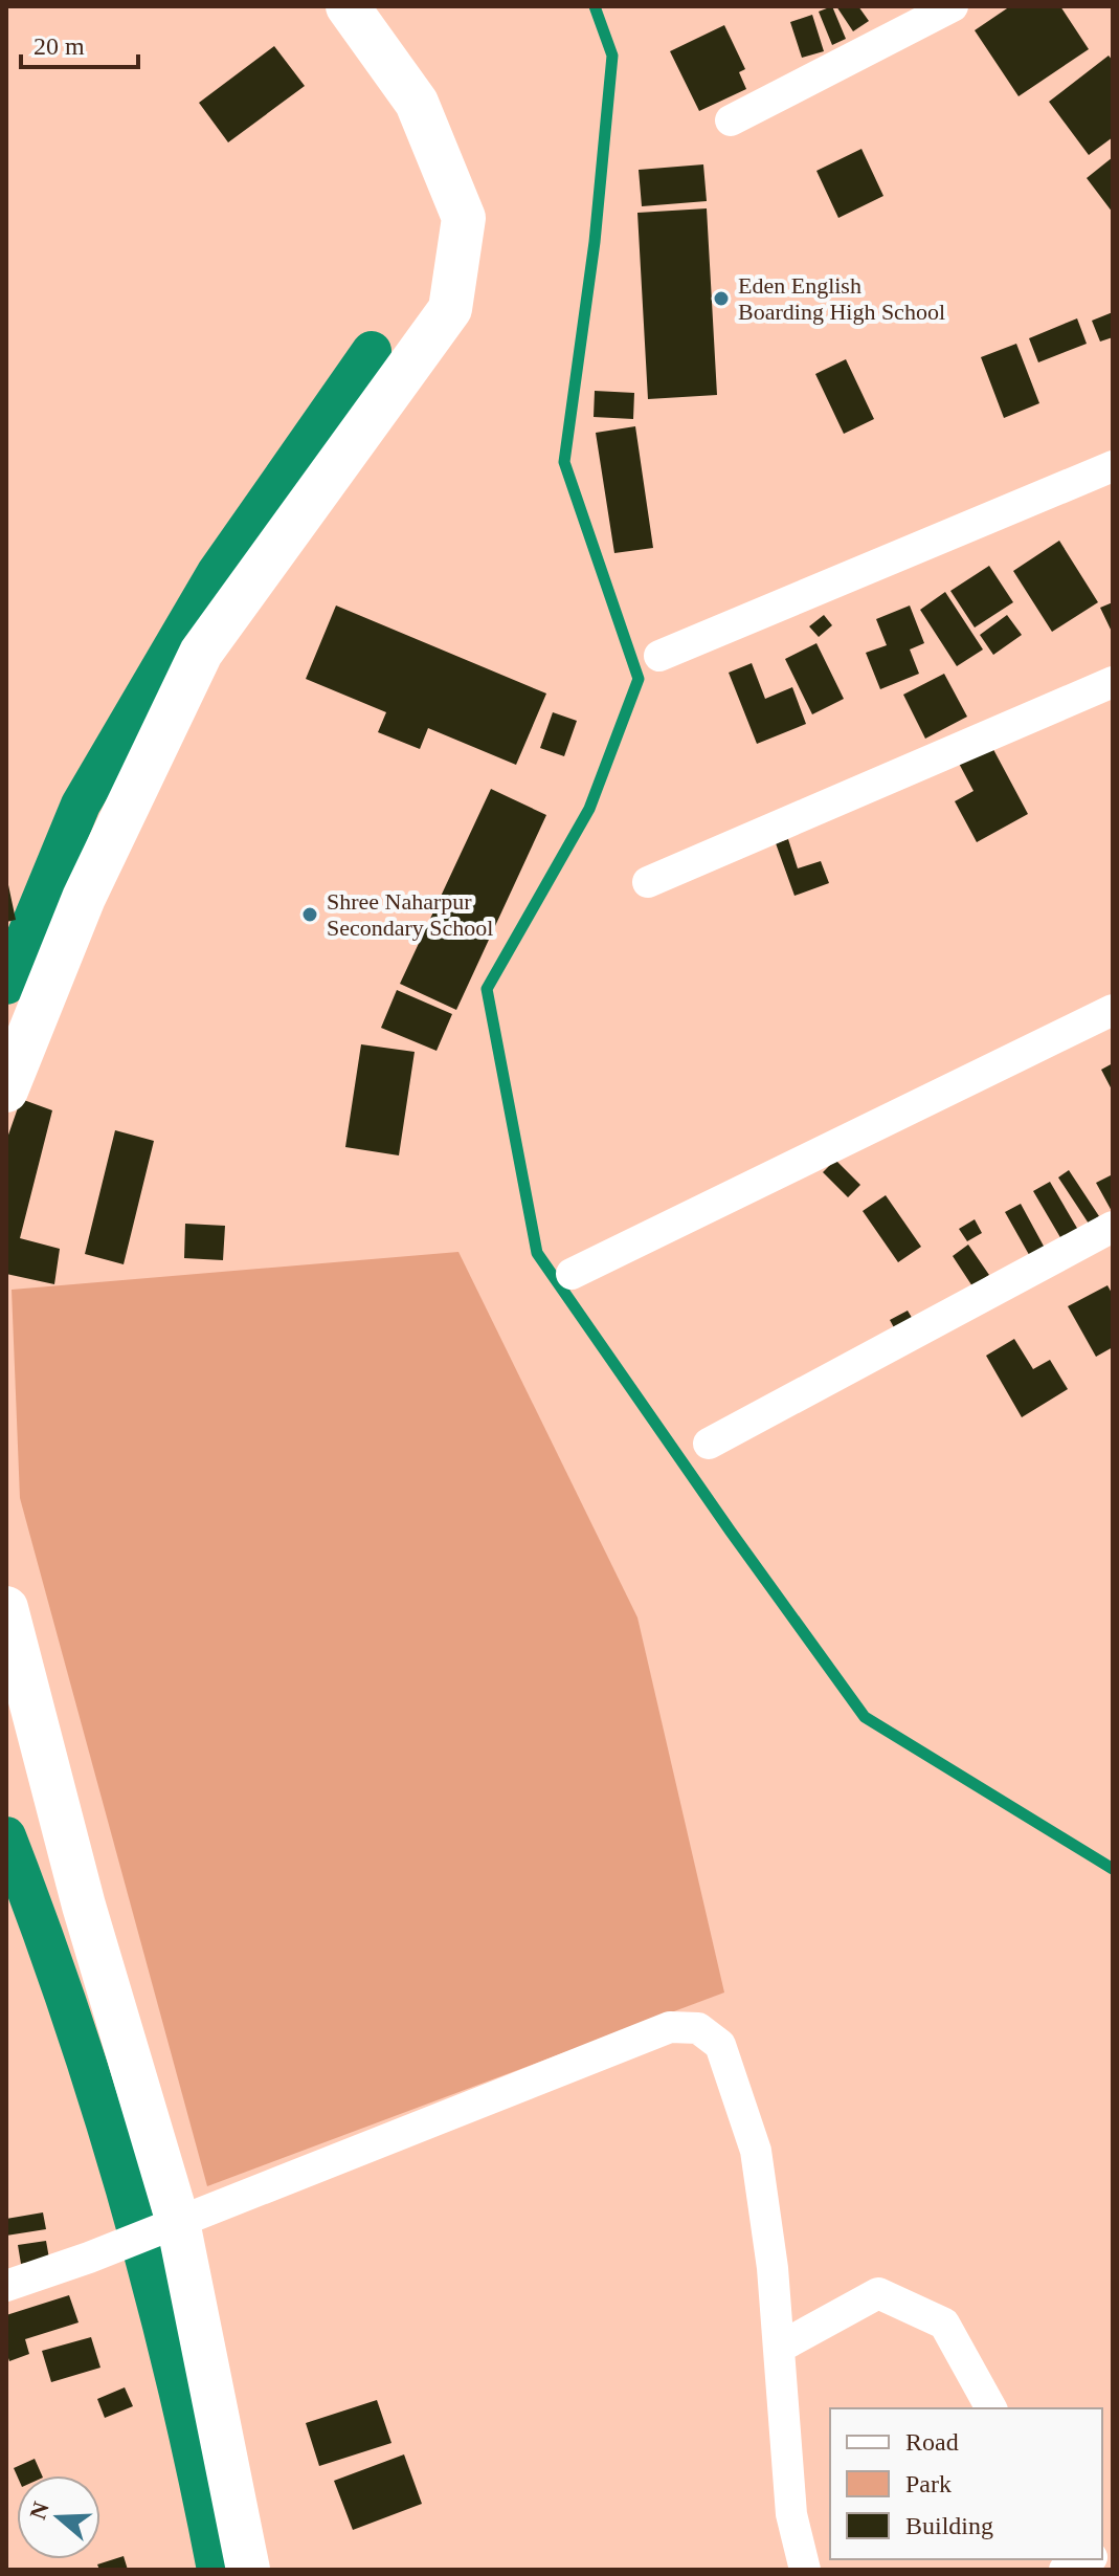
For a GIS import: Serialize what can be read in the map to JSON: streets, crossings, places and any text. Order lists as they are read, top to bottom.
{
  "places": ["Eden English Boarding High School", "Shree Naharpur Secondary School"],
  "legend": ["Road", "Park", "Building"],
  "scale_bar": "20 m",
  "north": "left"
}
